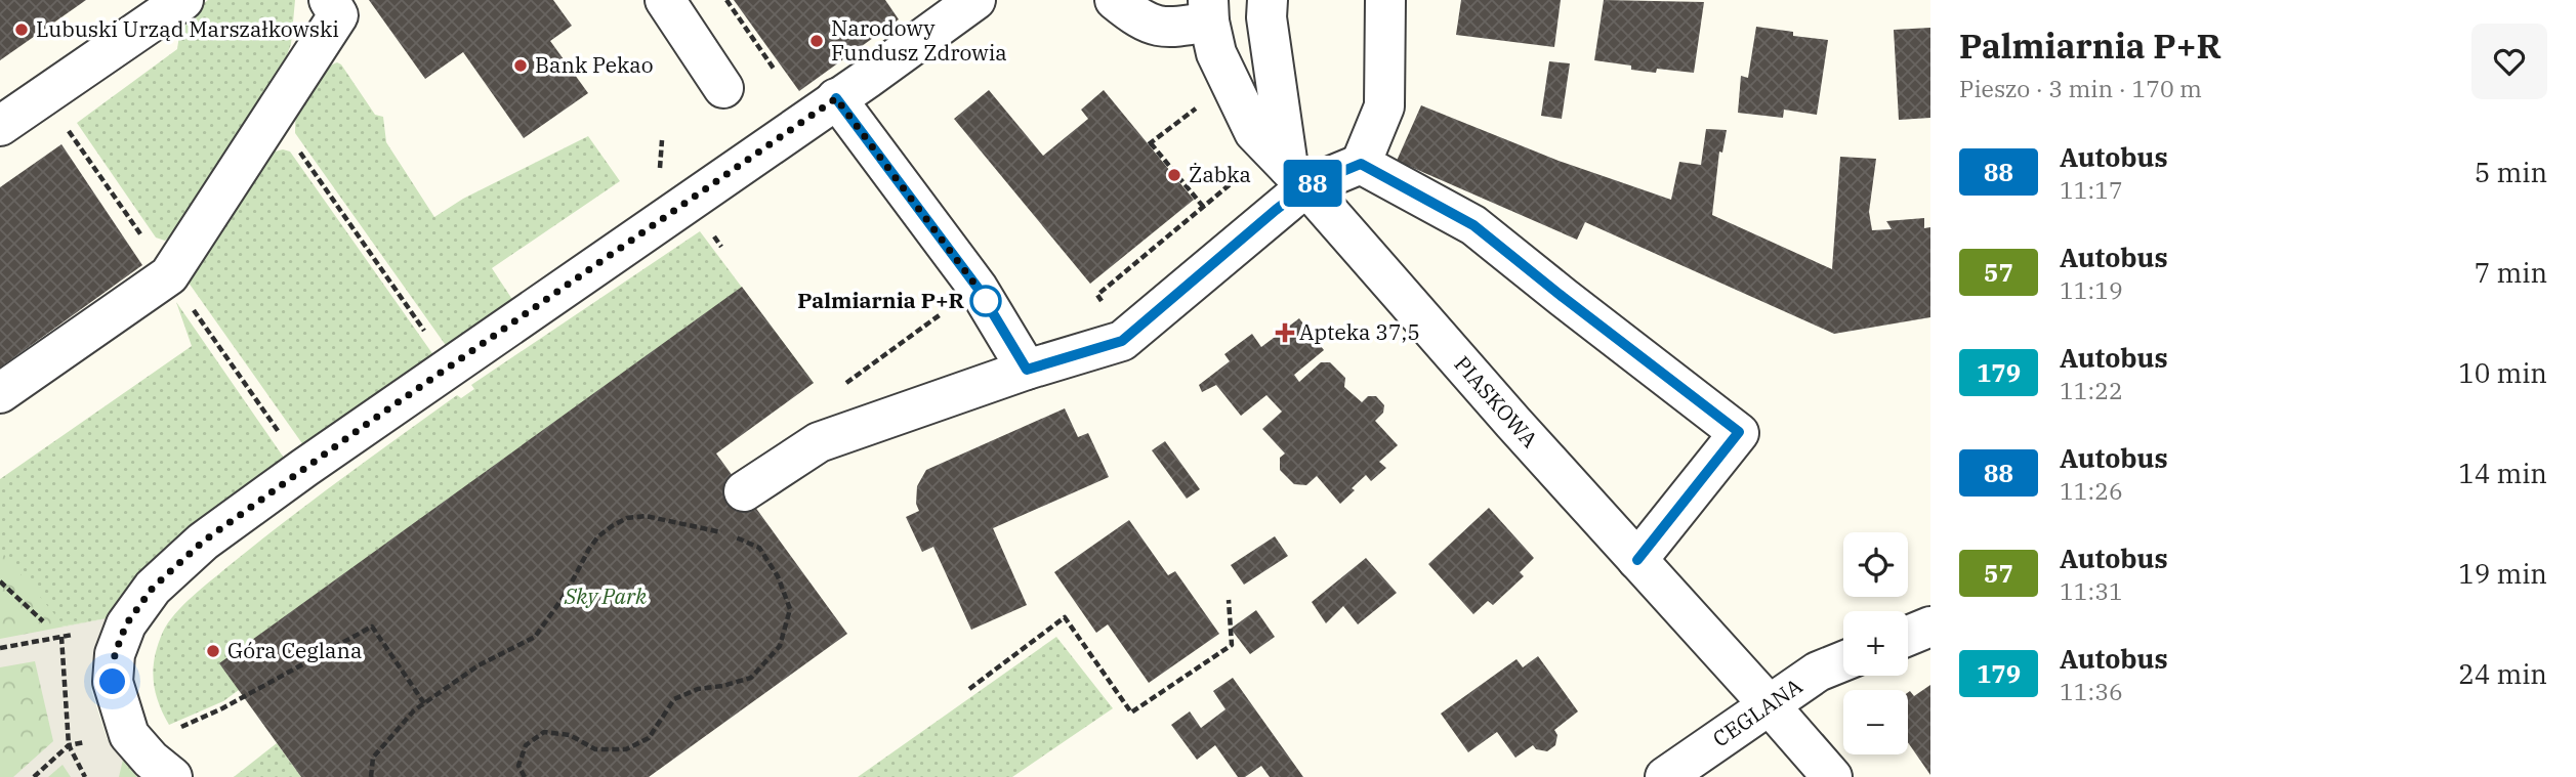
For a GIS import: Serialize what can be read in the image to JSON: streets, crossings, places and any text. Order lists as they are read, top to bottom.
{
  "streets": {
    "street": ["PIASKOWA", "CEGLANA"]
  },
  "crossings": [
    ["PIASKOWA", "CEGLANA"]
  ],
  "parks": ["Sky Park"],
  "places": {
    "other": [
      "Lubuski Urząd Marszałkowski",
      "Narodowy Fundusz Zdrowia",
      "Bank Pekao",
      "Żabka",
      "Palmiarnia P+R",
      "Góra Ceglana"
    ],
    "health": ["Apteka 37,5"]
  },
  "lines": ["bus line 88"],
  "page": {
    "on_map": "88",
    "heading": ["Palmiarnia P+R", "Pieszo · 3 min · 170 m"],
    "list": [
      {
        "mark": "88",
        "name": "Autobus",
        "note": "11:17",
        "value": "5 min"
      },
      {
        "mark": "57",
        "name": "Autobus",
        "note": "11:19",
        "value": "7 min"
      },
      {
        "mark": "179",
        "name": "Autobus",
        "note": "11:22",
        "value": "10 min"
      },
      {
        "mark": "88",
        "name": "Autobus",
        "note": "11:26",
        "value": "14 min"
      },
      {
        "mark": "57",
        "name": "Autobus",
        "note": "11:31",
        "value": "19 min"
      },
      {
        "mark": "179",
        "name": "Autobus",
        "note": "11:36",
        "value": "24 min"
      }
    ],
    "map_buttons": ["+", "−"]
  }
}
